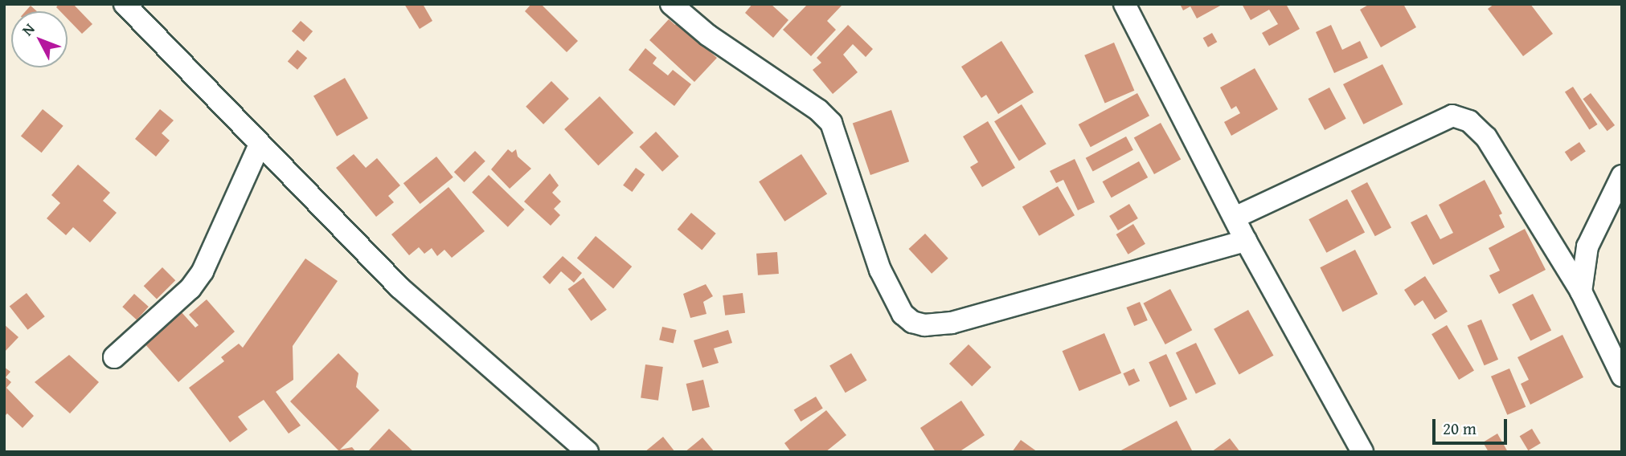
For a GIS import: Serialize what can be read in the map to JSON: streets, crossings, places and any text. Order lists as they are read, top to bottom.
{
  "scale_bar": "20 m",
  "north": "top left"
}
